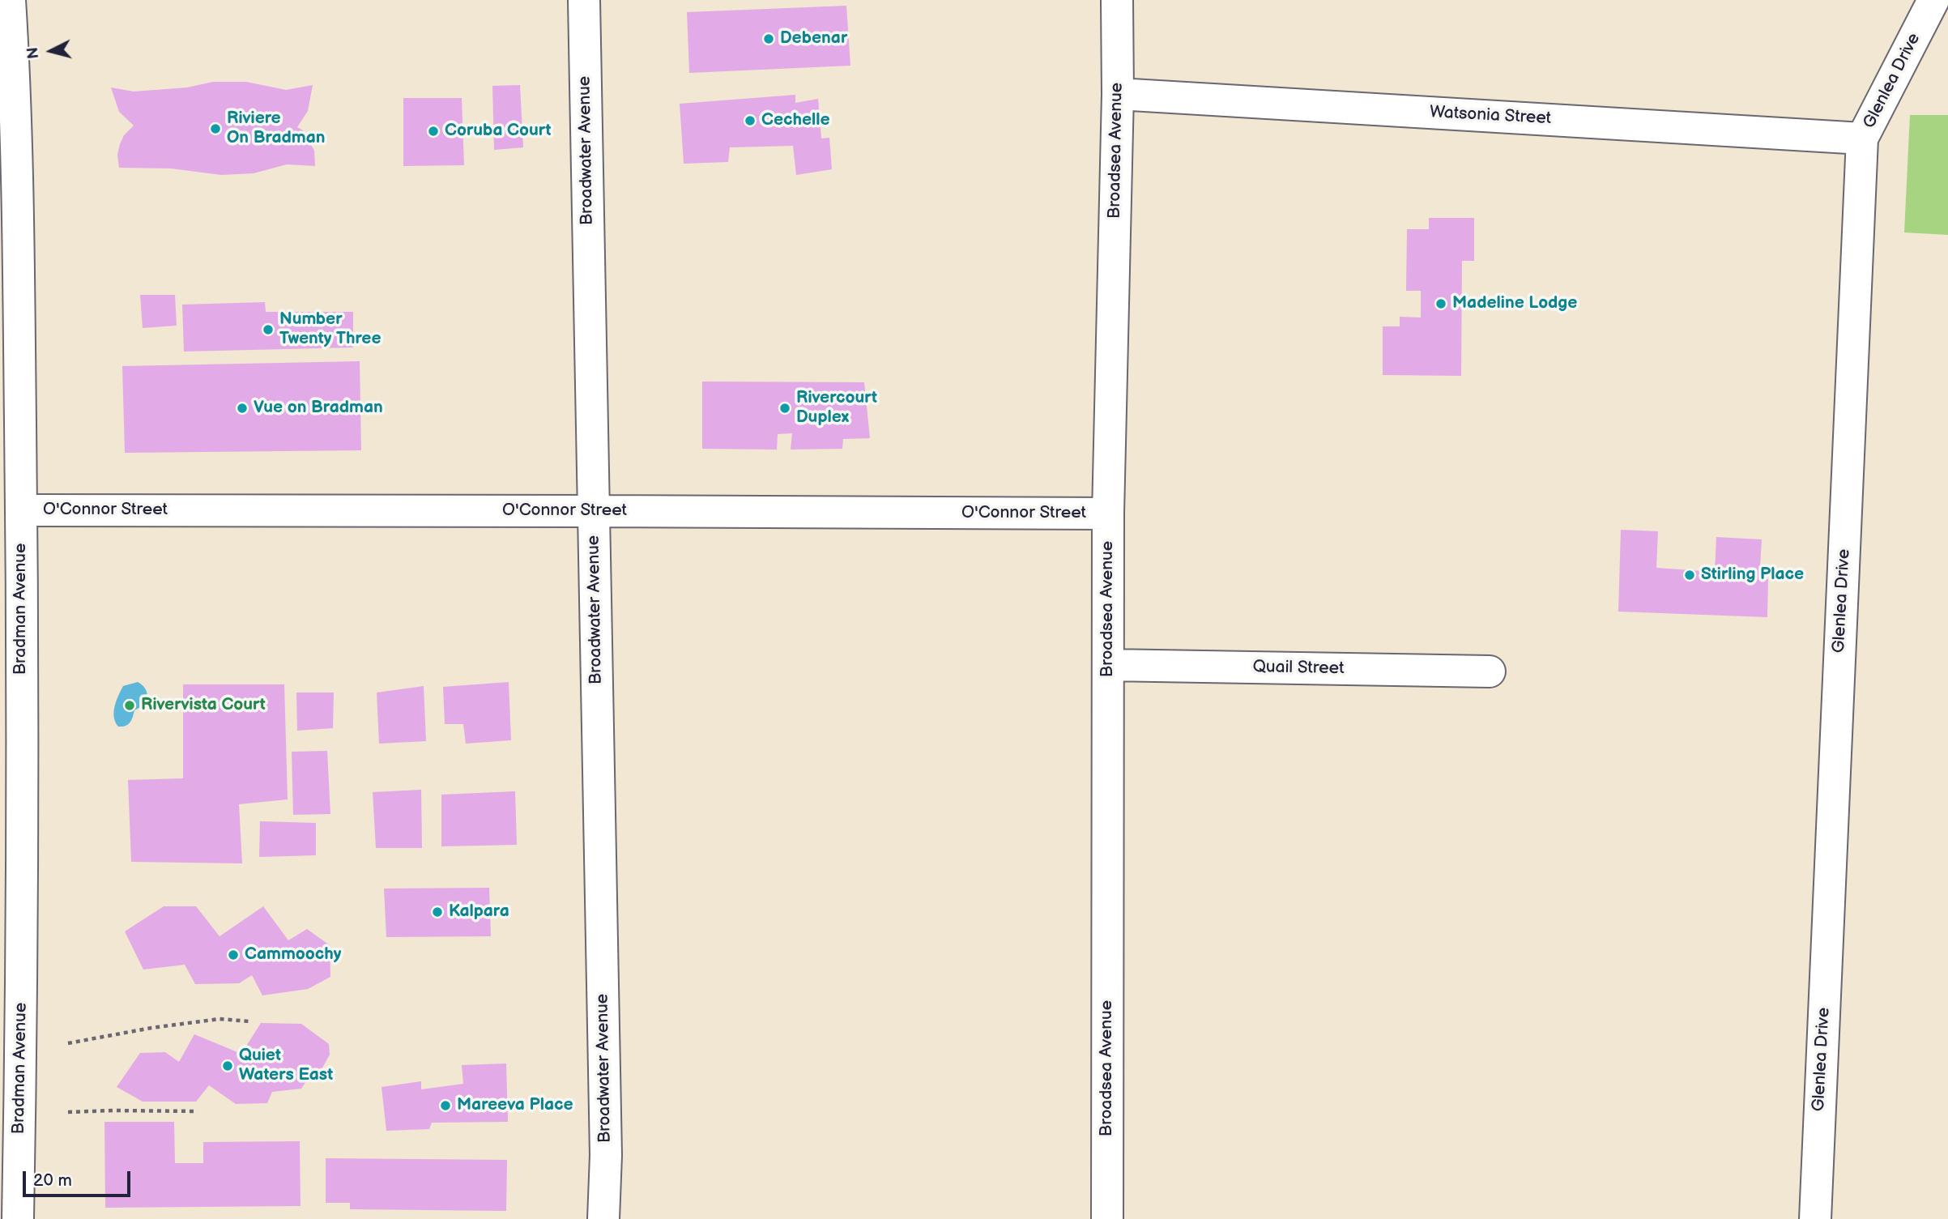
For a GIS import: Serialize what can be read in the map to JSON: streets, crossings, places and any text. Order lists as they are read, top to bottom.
{
  "streets": {
    "street": [
      "Glenlea Drive",
      "Watsonia Street",
      "Broadwater Avenue",
      "Broadsea Avenue",
      "O'Connor Street",
      "Bradman Avenue",
      "Quail Street"
    ]
  },
  "crossings": [
    ["Glenlea Drive", "Watsonia Street"],
    ["Watsonia Street", "Broadsea Avenue"],
    ["Broadwater Avenue", "O'Connor Street"],
    ["Broadsea Avenue", "O'Connor Street"],
    ["Broadsea Avenue", "Quail Street"],
    ["O'Connor Street", "Bradman Avenue"]
  ],
  "places": [
    "Debenar",
    "Cechelle",
    "Riviere On Bradman",
    "Coruba Court",
    "Madeline Lodge",
    "Number Twenty Three",
    "Vue on Bradman",
    "Rivercourt Duplex",
    "Stirling Place",
    "Rivervista Court",
    "Kalpara",
    "Cammoochy",
    "Quiet Waters East",
    "Mareeva Place"
  ],
  "scale_bar": "20 m",
  "north": "left"
}
